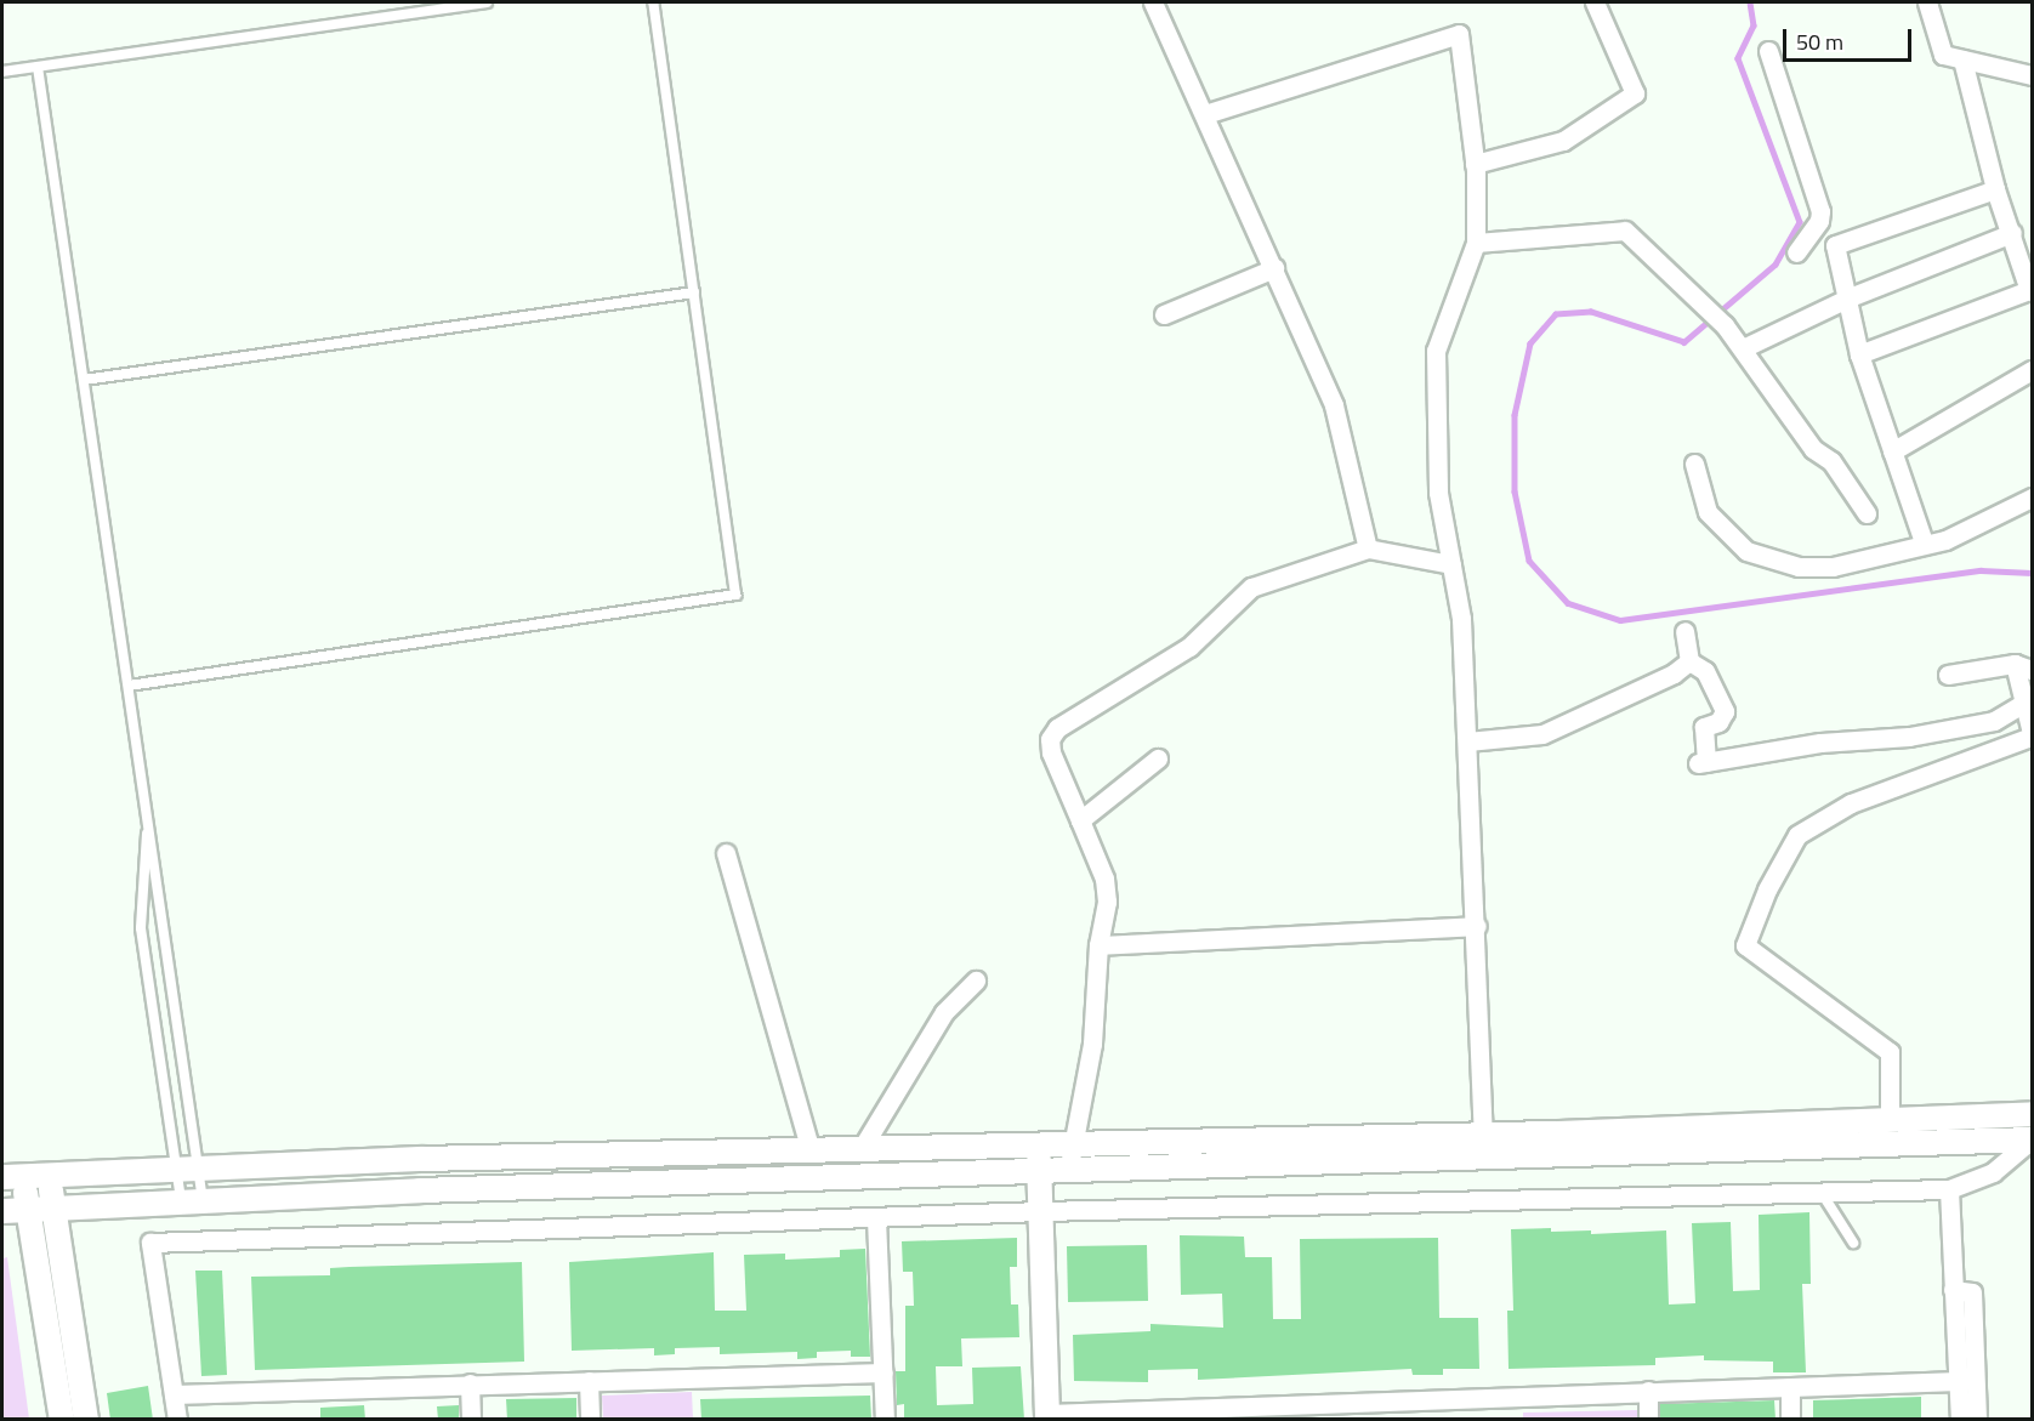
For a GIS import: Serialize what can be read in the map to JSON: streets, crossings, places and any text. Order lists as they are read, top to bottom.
{
  "scale_bar": "50 m"
}
